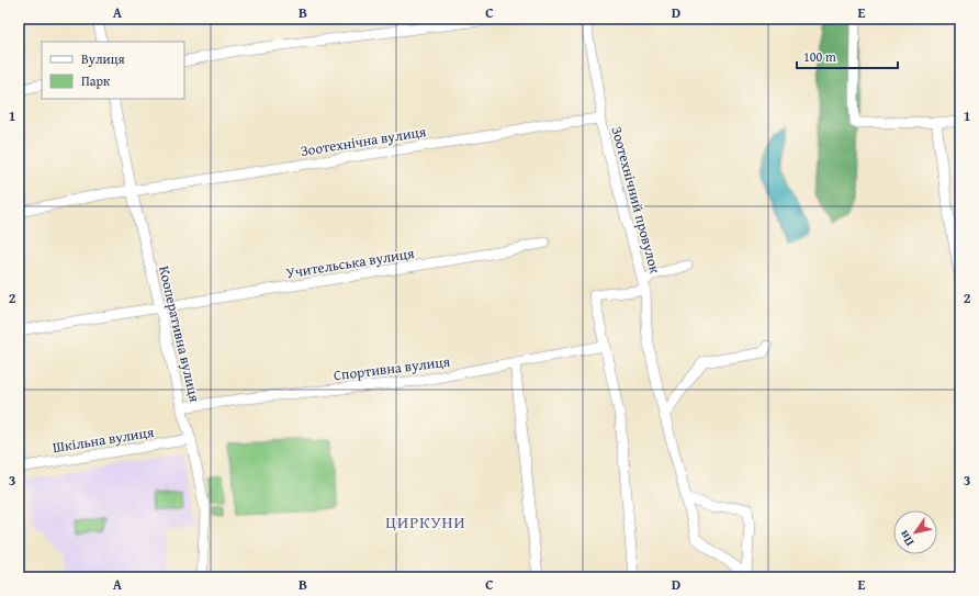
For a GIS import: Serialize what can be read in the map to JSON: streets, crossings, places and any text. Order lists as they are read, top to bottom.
{
  "streets": {
    "street": [
      "Зоотехнічна вулиця",
      "Зоотехнічний провулок",
      "Учительська вулиця",
      "Кооперативна вулиця",
      "Спортивна вулиця",
      "Шкільна вулиця"
    ]
  },
  "crossings": [
    ["Зоотехнічна вулиця", "Зоотехнічний провулок"],
    ["Зоотехнічна вулиця", "Кооперативна вулиця"],
    ["Зоотехнічний провулок", "Спортивна вулиця"],
    ["Учительська вулиця", "Кооперативна вулиця"],
    ["Кооперативна вулиця", "Спортивна вулиця"],
    ["Кооперативна вулиця", "Шкільна вулиця"]
  ],
  "districts": ["ЦИРКУНИ"],
  "legend": ["Вулиця", "Парк"],
  "scale_bar": "100 m",
  "north": "bottom left",
  "grid": {
    "columns": [
      "A",
      "B",
      "C",
      "D",
      "E"
    ],
    "rows": ["1", "2", "3"]
  }
}
